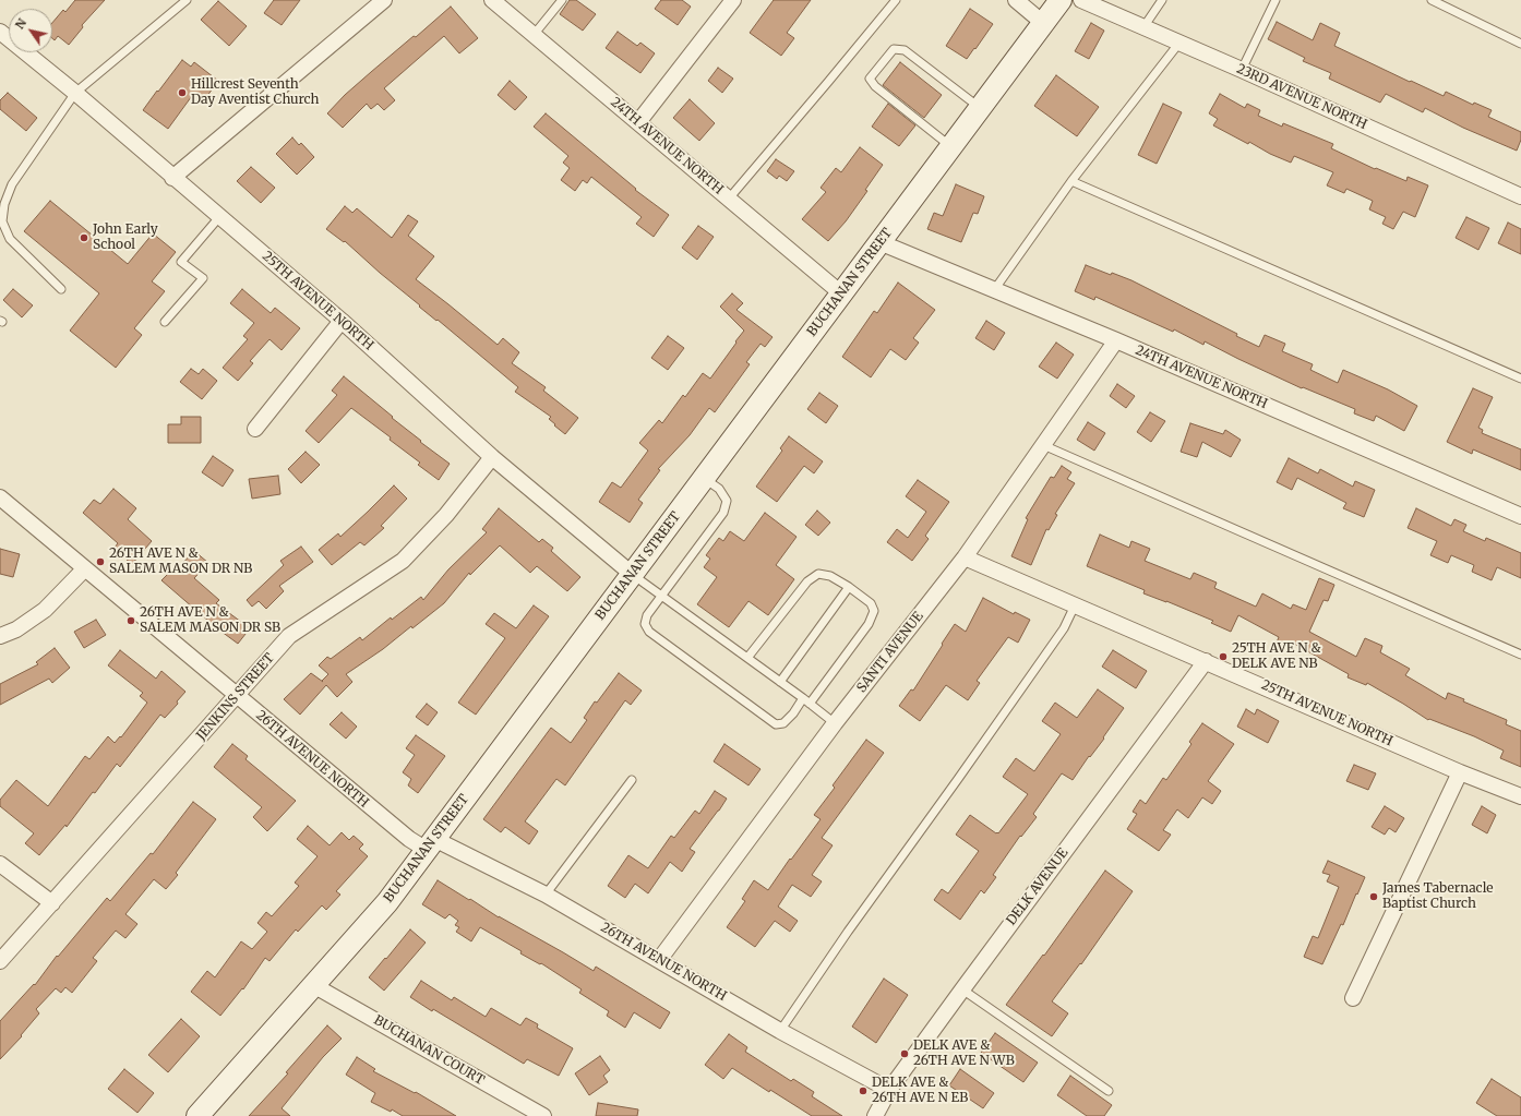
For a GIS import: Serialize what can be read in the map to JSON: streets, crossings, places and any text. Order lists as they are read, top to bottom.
{
  "streets": {
    "street": [
      "23RD AVENUE NORTH",
      "24TH AVENUE NORTH",
      "BUCHANAN STREET",
      "25TH AVENUE NORTH",
      "SANTI AVENUE",
      "JENKINS STREET",
      "26TH AVENUE NORTH",
      "DELK AVENUE",
      "BUCHANAN COURT"
    ]
  },
  "crossings": [
    ["24TH AVENUE NORTH", "BUCHANAN STREET"],
    ["24TH AVENUE NORTH", "SANTI AVENUE"],
    ["BUCHANAN STREET", "25TH AVENUE NORTH"],
    ["BUCHANAN STREET", "26TH AVENUE NORTH"],
    ["BUCHANAN STREET", "BUCHANAN COURT"],
    ["25TH AVENUE NORTH", "SANTI AVENUE"],
    ["25TH AVENUE NORTH", "JENKINS STREET"],
    ["25TH AVENUE NORTH", "DELK AVENUE"],
    ["SANTI AVENUE", "26TH AVENUE NORTH"],
    ["JENKINS STREET", "26TH AVENUE NORTH"],
    ["26TH AVENUE NORTH", "DELK AVENUE"]
  ],
  "places": [
    "Hillcrest Seventh Day Aventist Church",
    "John Early School",
    "26TH AVE N & SALEM MASON DR NB",
    "26TH AVE N & SALEM MASON DR SB",
    "25TH AVE N & DELK AVE NB",
    "James Tabernacle Baptist Church",
    "DELK AVE & 26TH AVE N WB",
    "DELK AVE & 26TH AVE N EB"
  ],
  "north": "top left"
}
